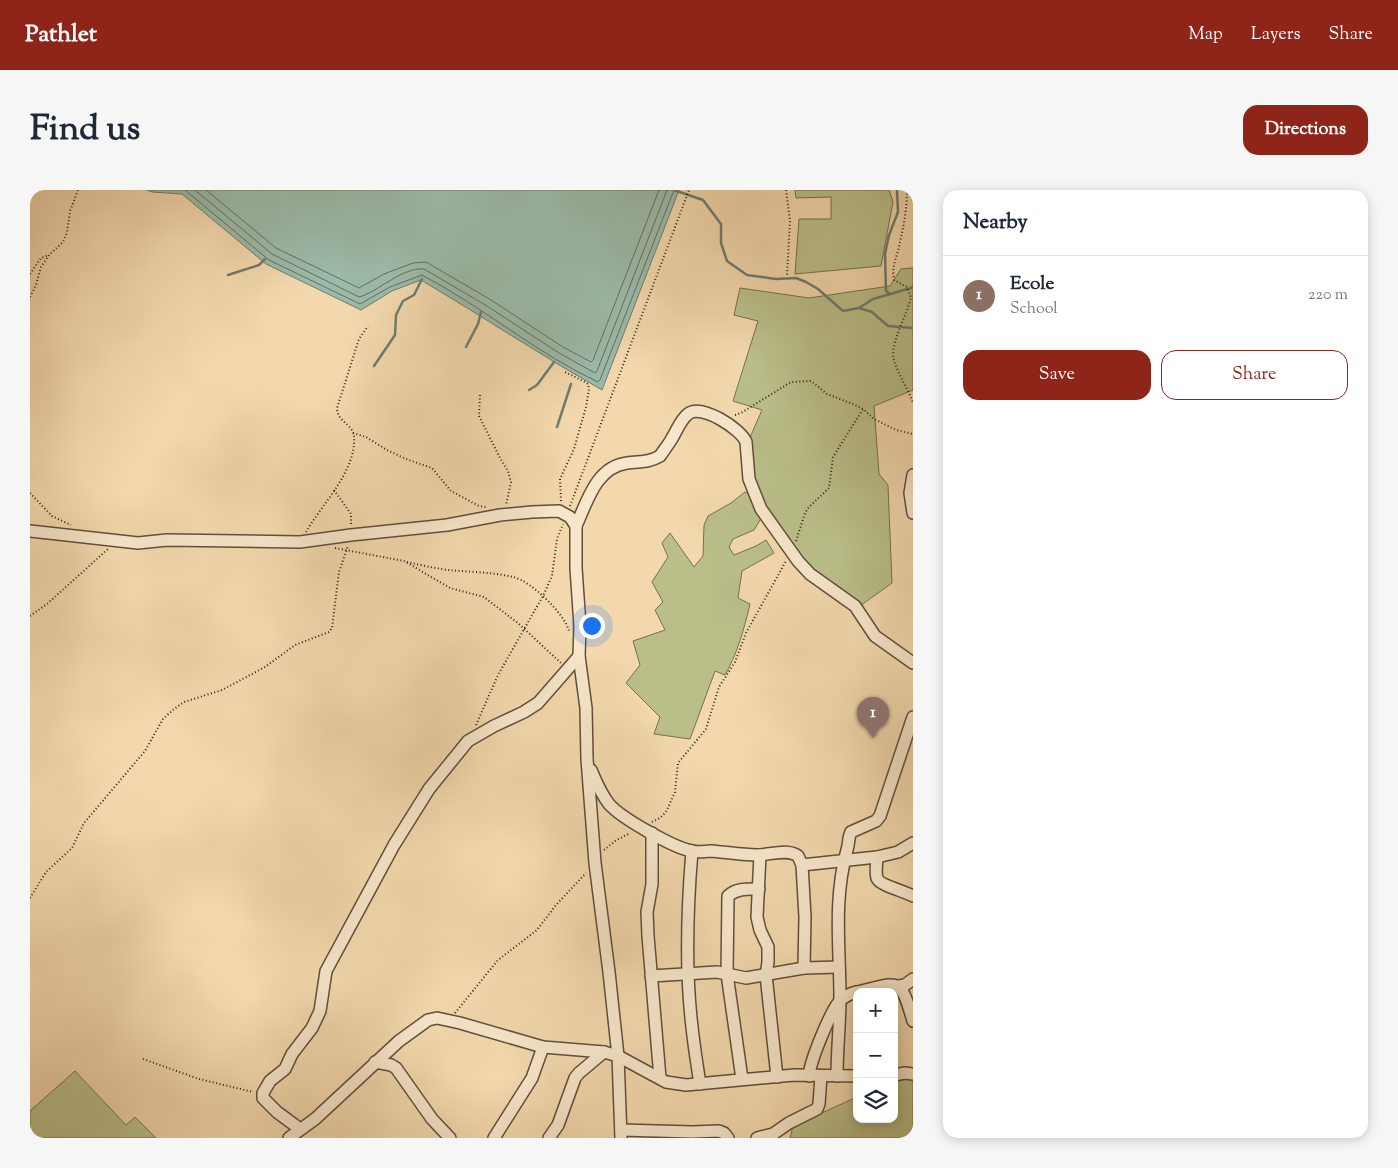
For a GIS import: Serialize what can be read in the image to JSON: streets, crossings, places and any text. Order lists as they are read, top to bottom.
{
  "page": {
    "header": "Pathlet",
    "nav": ["Map", "Layers", "Share"],
    "title": "Find us",
    "buttons": [
      "Directions",
      ["Save", "Share"]
    ],
    "heading": "Nearby",
    "list": [
      {
        "mark": "1",
        "name": "Ecole",
        "note": "School",
        "value": "220 m"
      }
    ],
    "pins": "1",
    "map_buttons": ["+", "−"]
  }
}
